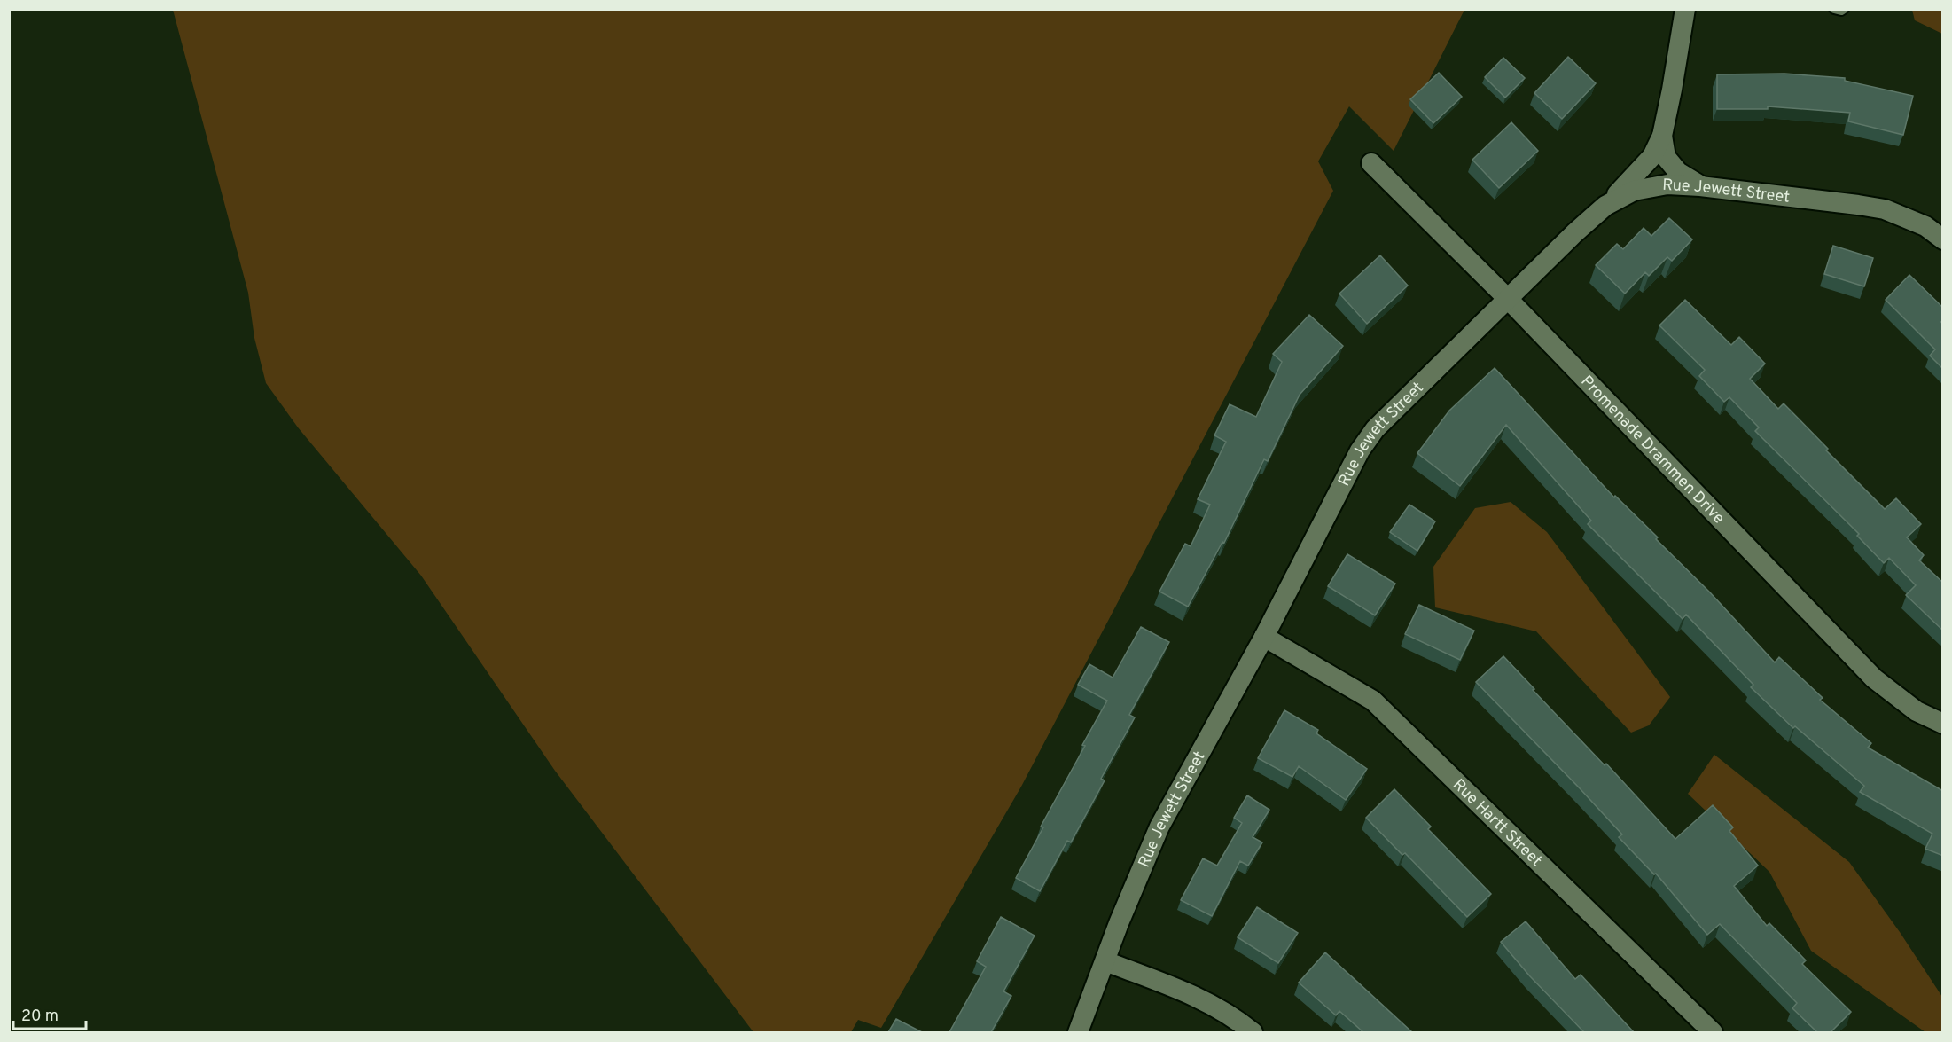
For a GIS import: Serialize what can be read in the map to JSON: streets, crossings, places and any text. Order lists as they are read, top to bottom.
{
  "streets": {
    "street": ["Rue Jewett Street", "Promenade Drammen Drive", "Rue Hartt Street"]
  },
  "crossings": [
    ["Rue Jewett Street", "Promenade Drammen Drive"],
    ["Rue Jewett Street", "Rue Hartt Street"]
  ],
  "scale_bar": "20 m"
}
